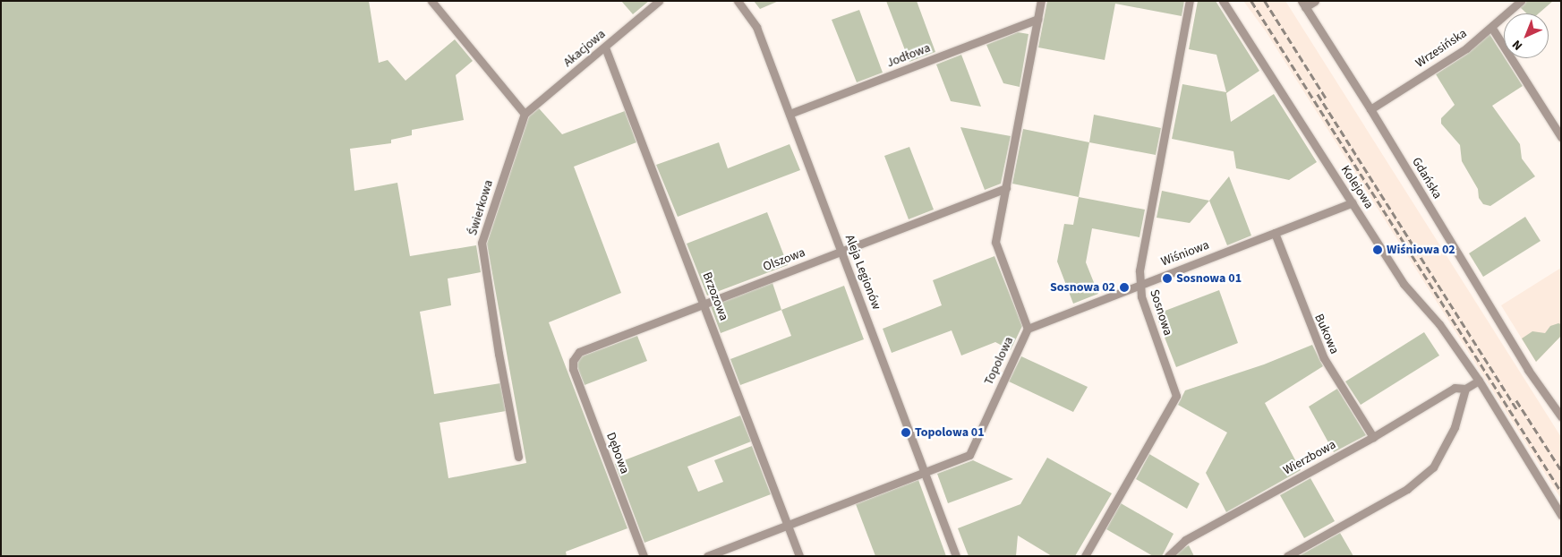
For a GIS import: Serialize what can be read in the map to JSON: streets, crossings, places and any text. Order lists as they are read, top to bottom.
{
  "streets": {
    "street": [
      "Akacjowa",
      "Wrzesińska",
      "Jodłowa",
      "Gdańska",
      "Kolejowa",
      "Świerkowa",
      "Wiśniowa",
      "Olszowa",
      "Aleja Legionów",
      "Brzozowa",
      "Sosnowa",
      "Bukowa",
      "Topolowa",
      "Dębowa",
      "Wierzbowa"
    ]
  },
  "crossings": [
    ["Akacjowa", "Świerkowa"],
    ["Akacjowa", "Brzozowa"],
    ["Wrzesińska", "Gdańska"],
    ["Jodłowa", "Aleja Legionów"],
    ["Jodłowa", "Topolowa"],
    ["Kolejowa", "Wiśniowa"],
    ["Wiśniowa", "Sosnowa"],
    ["Wiśniowa", "Bukowa"],
    ["Wiśniowa", "Topolowa"],
    ["Olszowa", "Aleja Legionów"],
    ["Olszowa", "Brzozowa"],
    ["Olszowa", "Topolowa"],
    ["Olszowa", "Dębowa"],
    ["Aleja Legionów", "Topolowa"],
    ["Brzozowa", "Topolowa"],
    ["Bukowa", "Wierzbowa"]
  ],
  "places": [
    "Wiśniowa 02",
    "Sosnowa 01",
    "Sosnowa 02",
    "Topolowa 01"
  ],
  "north": "bottom left"
}
